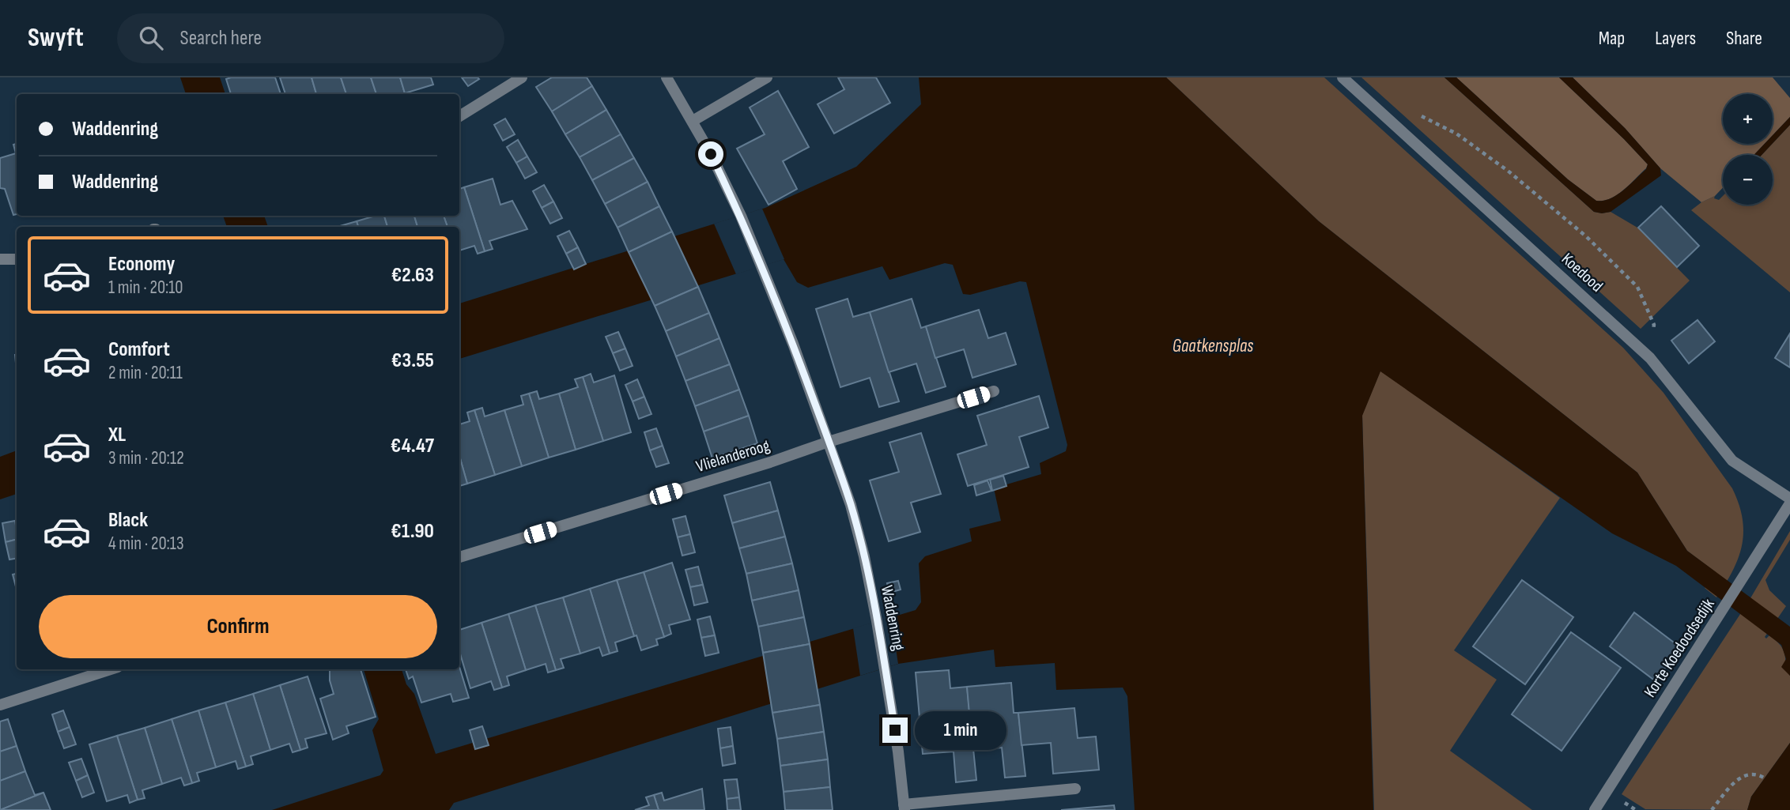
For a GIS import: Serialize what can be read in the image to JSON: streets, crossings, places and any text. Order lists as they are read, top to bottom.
{
  "streets": {
    "street": [
      "Koedood",
      "Vlielanderoog",
      "Waddenring",
      "Korte Koedoodsedijk"
    ]
  },
  "crossings": [
    ["Vlielanderoog", "Waddenring"]
  ],
  "water": ["Gaatkensplas"],
  "page": {
    "header": "Swyft",
    "search": "Search here",
    "nav": ["Map", "Layers", "Share"],
    "map_buttons": ["+", "−"],
    "banner": ["Waddenring", "Waddenring"],
    "list": [
      {
        "name": "Economy",
        "note": "1 min · 20:10",
        "value": "€2.63"
      },
      {
        "name": "Comfort",
        "note": "2 min · 20:11",
        "value": "€3.55"
      },
      {
        "name": "XL",
        "note": "3 min · 20:12",
        "value": "€4.47"
      },
      {
        "name": "Black",
        "note": "4 min · 20:13",
        "value": "€1.90"
      }
    ],
    "buttons": "Confirm",
    "bubble": "1 min"
  }
}
